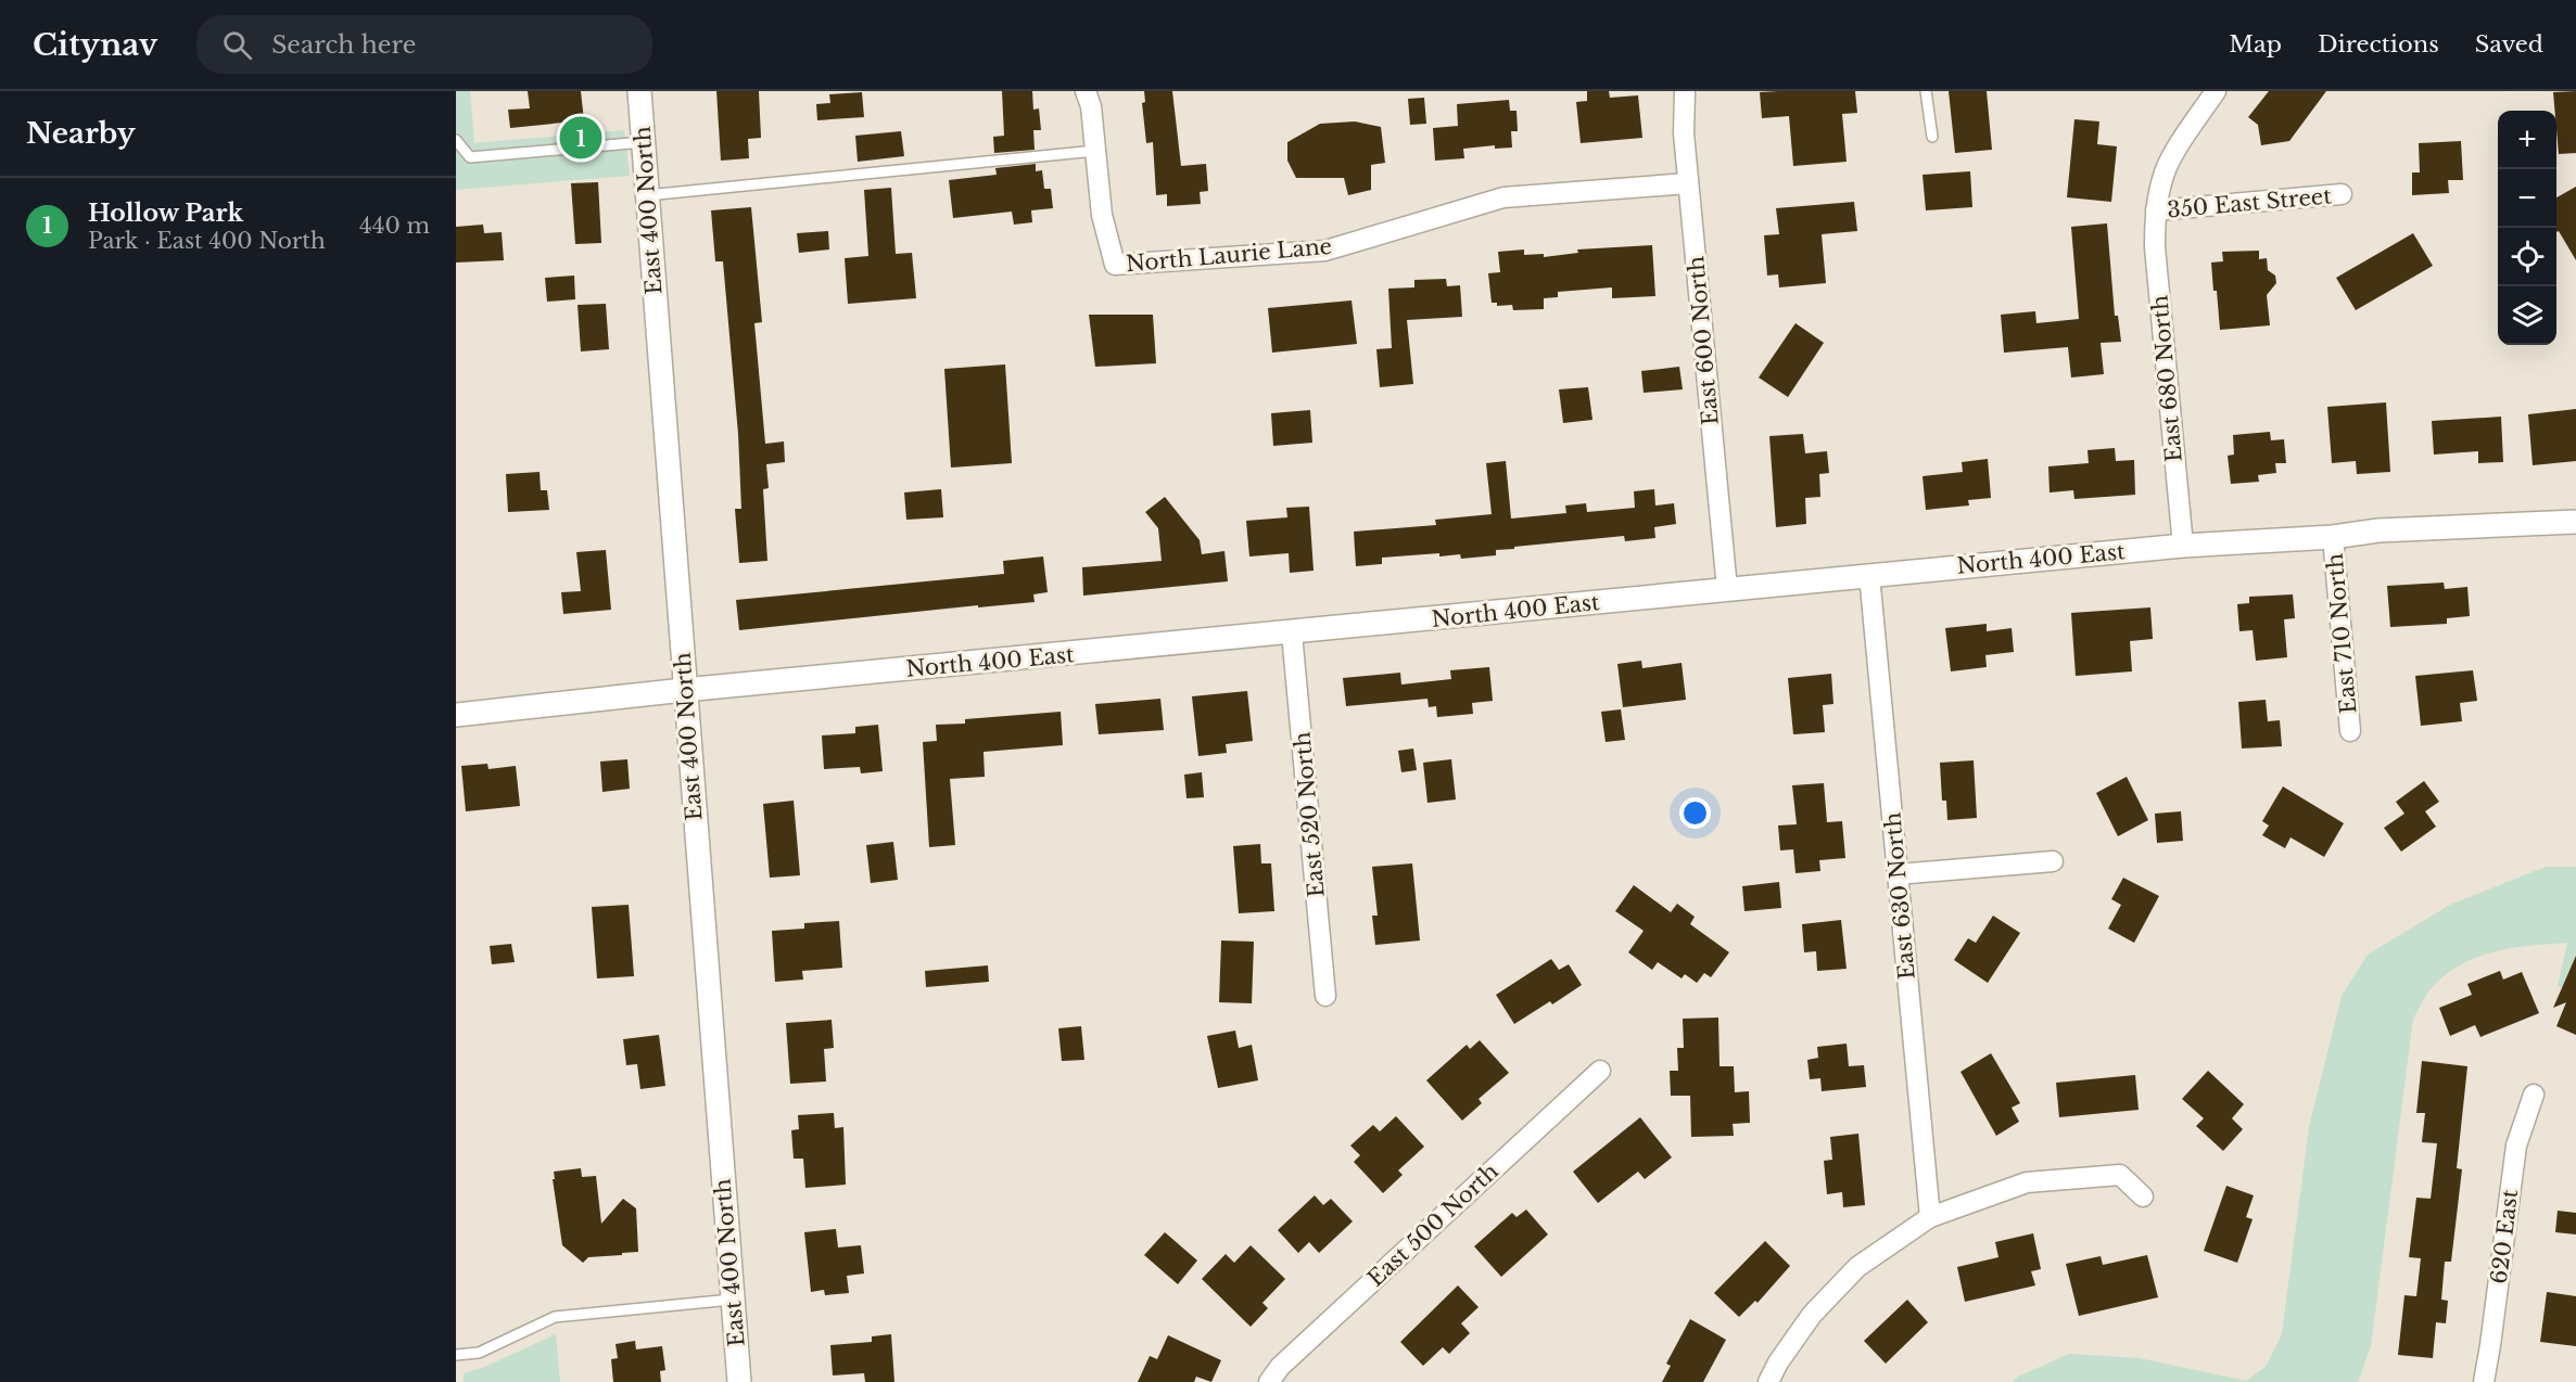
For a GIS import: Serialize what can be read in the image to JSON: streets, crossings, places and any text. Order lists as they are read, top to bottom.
{
  "streets": {
    "street": [
      "350 East Street",
      "East 400 North",
      "North Laurie Lane",
      "East 600 North",
      "East 680 North",
      "North 400 East",
      "East 710 North",
      "East 520 North",
      "East 630 North",
      "East 500 North",
      "620 East"
    ]
  },
  "crossings": [
    ["350 East Street", "East 680 North"],
    ["East 400 North", "North 400 East"],
    ["North Laurie Lane", "East 600 North"],
    ["East 600 North", "North 400 East"],
    ["East 680 North", "North 400 East"],
    ["North 400 East", "East 710 North"],
    ["North 400 East", "East 520 North"],
    ["North 400 East", "East 630 North"]
  ],
  "page": {
    "header": "Citynav",
    "search": "Search here",
    "nav": ["Map", "Directions", "Saved"],
    "heading": "Nearby",
    "map_buttons": ["+", "−"],
    "pins": "1",
    "list": [
      {
        "mark": "1",
        "name": "Hollow Park",
        "note": "Park · East 400 North",
        "value": "440 m"
      }
    ]
  }
}
